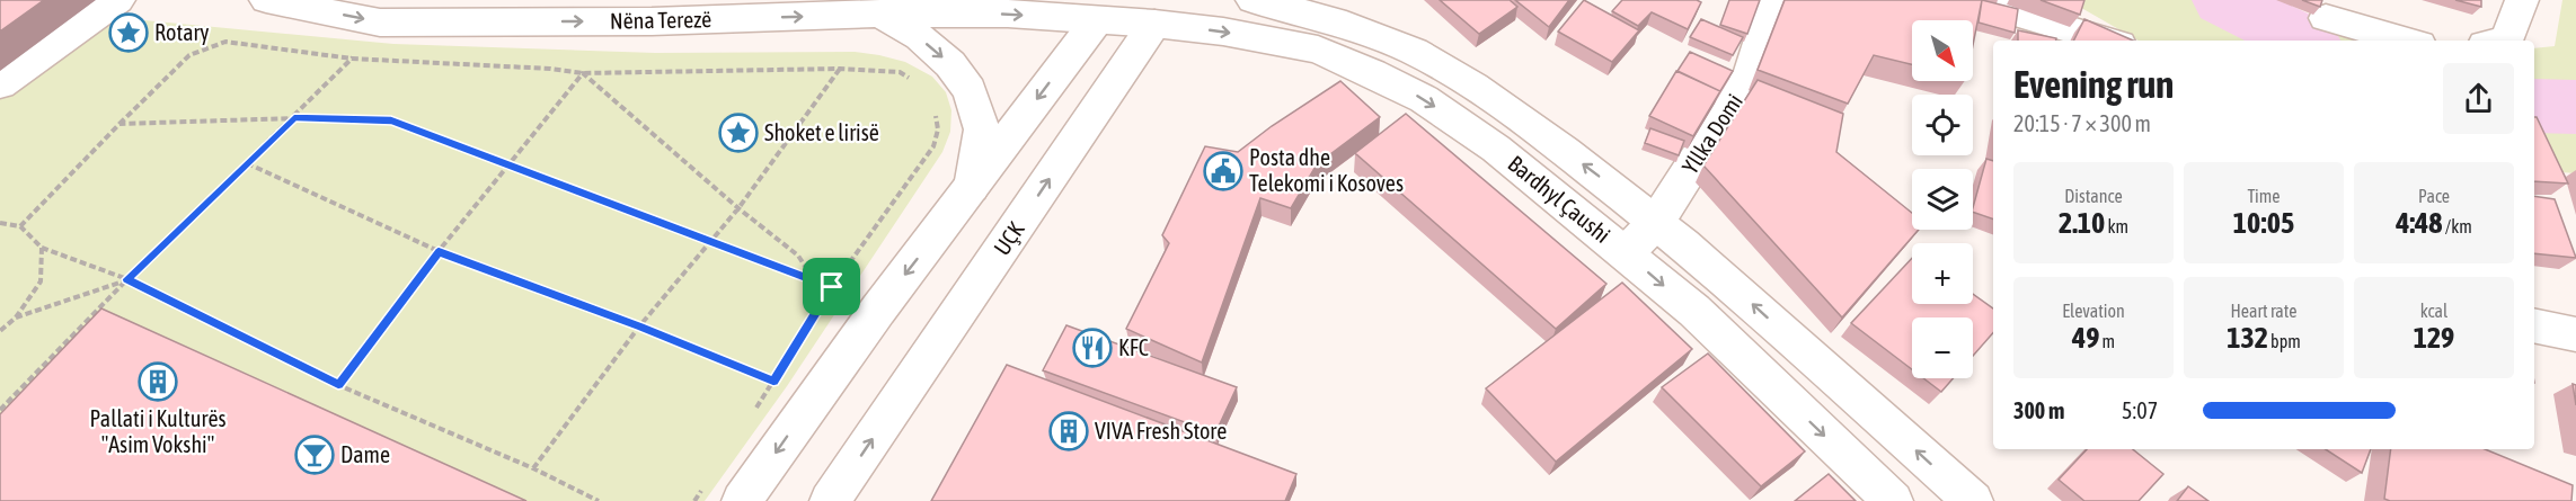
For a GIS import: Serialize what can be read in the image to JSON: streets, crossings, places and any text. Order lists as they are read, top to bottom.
{
  "streets": {
    "main road": [
      "Nëna Terezë",
      "Yllka Domi",
      "Bardhyl Çaushi",
      "UÇK"
    ]
  },
  "crossings": [
    ["Yllka Domi", "Bardhyl Çaushi"],
    ["Bardhyl Çaushi", "UÇK"]
  ],
  "one_way": ["Nëna Terezë"],
  "places": {
    "place": ["Rotary", "Shoket e lirisë"],
    "public building": ["Posta dhe Telekomi i Kosoves"],
    "restaurant": ["KFC"],
    "building": ["Pallati i Kulturës \"Asim Vokshi\"", "VIVA Fresh Store"],
    "bar": ["Dame"]
  },
  "north": "bottom right",
  "page": {
    "map_buttons": ["+", "−"],
    "heading": ["Evening run", "20:15 · 7 × 300 m"],
    "stats": [
      ["Distance", "2.10 km"],
      ["Time", "10:05"],
      ["Pace", "4:48 /km"],
      ["Elevation", "49 m"],
      ["Heart rate", "132 bpm"],
      ["kcal", "129"]
    ],
    "list": [
      {
        "name": "300 m",
        "note": "5:07"
      }
    ]
  }
}
